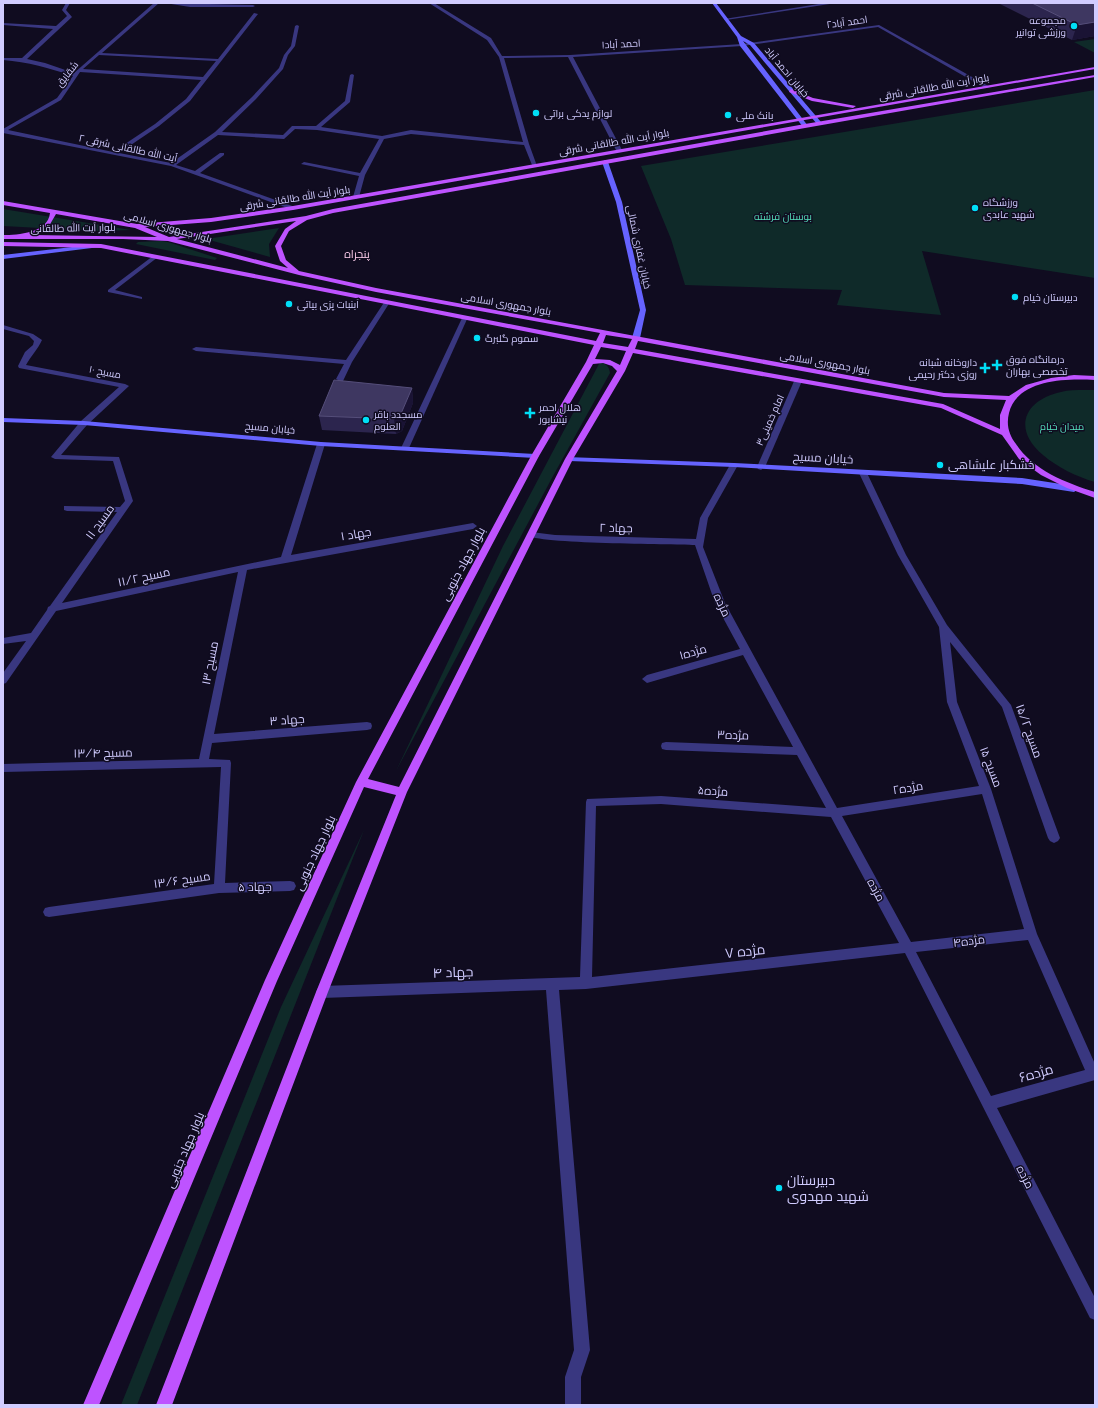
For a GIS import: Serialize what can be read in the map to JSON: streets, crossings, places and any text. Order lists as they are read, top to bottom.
{
  "streets": {
    "main road": [
      "بلوار آیت الله طالقانی شرقی",
      "بلوار جمهوری اسلامی",
      "بلوار آیت الله طالقانی",
      "بلوار جهاد جنوبی"
    ],
    "street": [
      "احمد آباد۲",
      "احمد آباد۱",
      "خیابان احمد آباد",
      "شقایق",
      "آیت الله طالقانی شرقی ۲",
      "خیابان غفاری شمالی",
      "مسیح ۱۰",
      "امام خمینی۳",
      "خیابان مسیح",
      "مسیح ۱۱",
      "جهاد ۲",
      "جهاد ۱",
      "مسیح ۱۱/۲",
      "مژده",
      "مژده۱",
      "مسیح ۱۳",
      "جهاد ۳",
      "مسیح ۱۵/۲",
      "مژده۳",
      "مسیح ۱۳/۴",
      "مسیح ۱۵",
      "مژده۲",
      "مژده۵",
      "مسیح ۱۳/۶",
      "جهاد ۵",
      "مژده۴",
      "مژده ۷",
      "جهاد ۴",
      "مژده۶"
    ]
  },
  "crossings": [
    ["احمد آباد۲", "احمد آباد۱"],
    ["احمد آباد۲", "خیابان احمد آباد"],
    ["احمد آباد۲", "بلوار آیت الله طالقانی شرقی"],
    ["احمد آباد۱", "خیابان احمد آباد"],
    ["خیابان احمد آباد", "بلوار آیت الله طالقانی شرقی"],
    ["شقایق", "آیت الله طالقانی شرقی ۲"],
    ["بلوار آیت الله طالقانی شرقی", "آیت الله طالقانی شرقی ۲"],
    ["بلوار آیت الله طالقانی شرقی", "بلوار جمهوری اسلامی"],
    ["بلوار آیت الله طالقانی شرقی", "بلوار آیت الله طالقانی"],
    ["بلوار آیت الله طالقانی شرقی", "خیابان غفاری شمالی"],
    ["بلوار جمهوری اسلامی", "بلوار آیت الله طالقانی"],
    ["بلوار جمهوری اسلامی", "خیابان غفاری شمالی"],
    ["بلوار جمهوری اسلامی", "امام خمینی۳"],
    ["بلوار جمهوری اسلامی", "بلوار جهاد جنوبی"],
    ["مسیح ۱۰", "خیابان مسیح"],
    ["مسیح ۱۰", "مسیح ۱۱"],
    ["امام خمینی۳", "خیابان مسیح"],
    ["خیابان مسیح", "مسیح ۱۱"],
    ["خیابان مسیح", "بلوار جهاد جنوبی"],
    ["خیابان مسیح", "مژده"],
    ["خیابان مسیح", "مسیح ۱۵"],
    ["مسیح ۱۱", "مسیح ۱۱/۲"],
    ["جهاد ۲", "مژده"],
    ["جهاد ۱", "مسیح ۱۱/۲"],
    ["جهاد ۱", "مسیح ۱۳"],
    ["مسیح ۱۱/۲", "مسیح ۱۳"],
    ["مژده", "مژده۱"],
    ["مژده", "مژده۳"],
    ["مژده", "مژده۲"],
    ["مژده", "مژده۵"],
    ["مژده", "مژده۴"],
    ["مژده", "مژده ۷"],
    ["مژده", "مژده۶"],
    ["مسیح ۱۳", "جهاد ۳"],
    ["مسیح ۱۳", "مسیح ۱۳/۴"],
    ["مسیح ۱۳", "مسیح ۱۳/۶"],
    ["مسیح ۱۵/۲", "مسیح ۱۵"],
    ["مسیح ۱۳/۴", "مسیح ۱۳/۶"],
    ["مسیح ۱۵", "مژده۲"],
    ["مسیح ۱۵", "مژده۴"],
    ["مسیح ۱۵", "مژده۶"],
    ["مژده۲", "مژده۵"],
    ["مژده۵", "مژده ۷"],
    ["مژده۵", "جهاد ۴"],
    ["مسیح ۱۳/۶", "جهاد ۵"],
    ["مژده۴", "مژده ۷"],
    ["مژده ۷", "جهاد ۴"]
  ],
  "districts": ["پنجراه"],
  "parks": ["بوستان فرشته", "میدان خیام"],
  "places": {
    "other": [
      "مجموعه ورزشی توانیر",
      "لوازم یدکی براتی",
      "بانک ملی",
      "ورزشگاه شهید عابدی",
      "دبیرستان خیام",
      "آبنبات پزی بیاتی",
      "سموم گلبرگ",
      "مسجدد باقر العلوم",
      "خشکبار علیشاهی",
      "دبیرستان شهید مهدوی"
    ],
    "health": ["درمانگاه فوق تخصصی بهاران", "داروخانه شبانه روزی دکتر رحیمی", "هلال احمر نیشابور"]
  }
}
